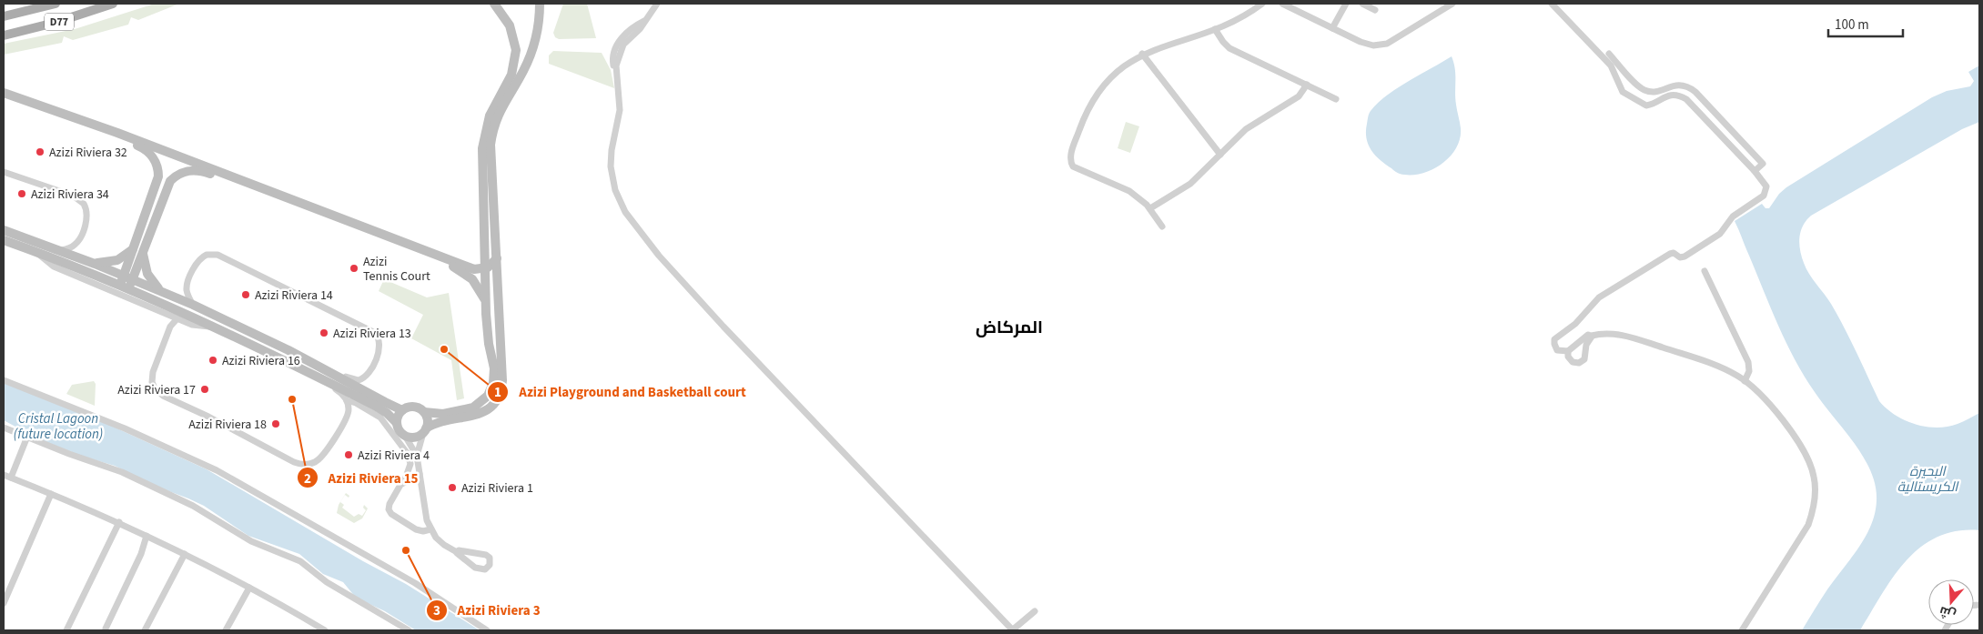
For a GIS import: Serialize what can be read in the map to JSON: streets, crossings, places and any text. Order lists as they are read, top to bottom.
{
  "streets": {
    "main road": ["D77"]
  },
  "districts": ["المركاض"],
  "water": ["Cristal Lagoon (future location)", "البحيرة الكريستالية"],
  "places": [
    "Azizi Riviera 32",
    "Azizi Riviera 34",
    "Azizi Tennis Court",
    "Azizi Riviera 14",
    "Azizi Riviera 13",
    "Azizi Playground and Basketball court",
    "Azizi Riviera 16",
    "Azizi Riviera 17",
    "Azizi Riviera 15",
    "Azizi Riviera 18",
    "Azizi Riviera 4",
    "Azizi Riviera 1",
    "Azizi Riviera 3"
  ],
  "scale_bar": "100 m",
  "north": "bottom"
}
